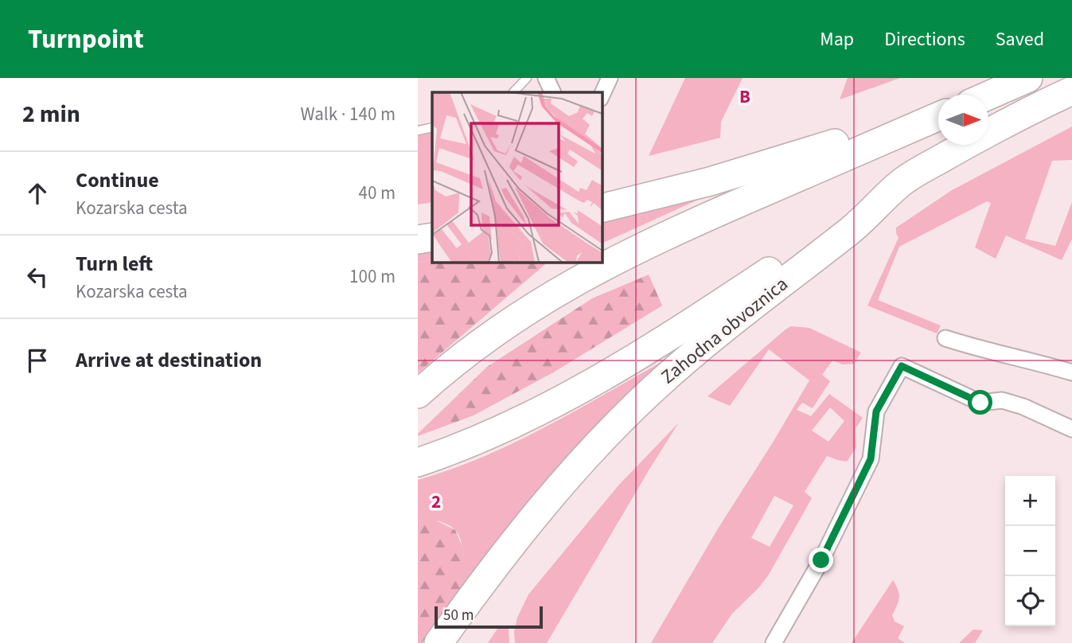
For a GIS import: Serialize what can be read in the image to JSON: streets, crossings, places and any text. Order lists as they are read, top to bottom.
{
  "streets": {
    "highway": ["Zahodna obvoznica"]
  },
  "scale_bar": "50 m",
  "north": "right",
  "page": {
    "header": "Turnpoint",
    "nav": ["Map", "Directions", "Saved"],
    "heading": ["2 min", "Walk · 140 m"],
    "list": [
      ["Continue", "Kozarska cesta", "40 m"],
      ["Turn left", "Kozarska cesta", "100 m"],
      "Arrive at destination"
    ],
    "map_buttons": ["+", "−"],
    "scale": "50 m"
  },
  "grid": {
    "columns": ["B"],
    "rows": ["2"]
  }
}
